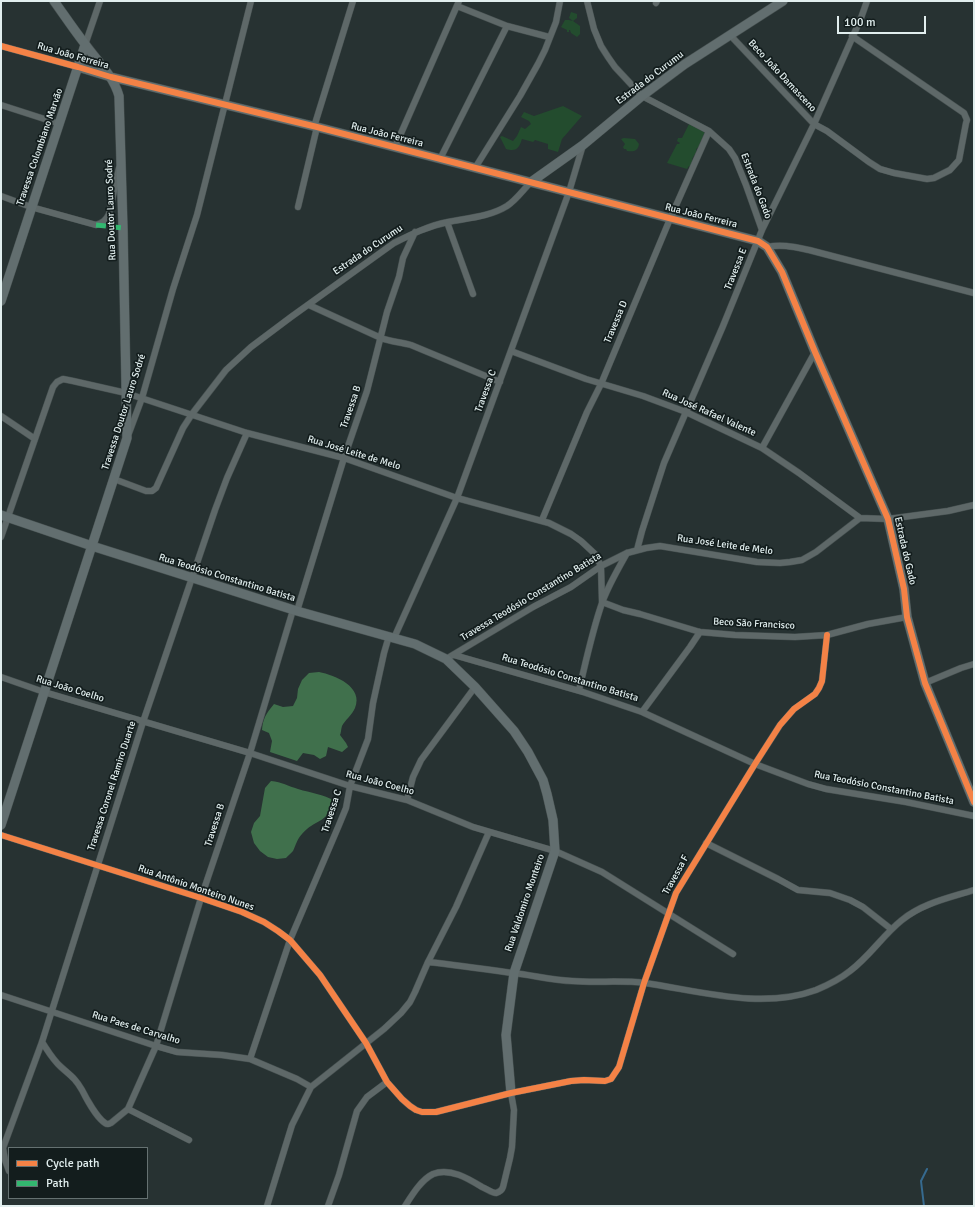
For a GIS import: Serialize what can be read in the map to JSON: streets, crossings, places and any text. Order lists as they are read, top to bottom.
{
  "streets": {
    "street": [
      "Rua João Ferreira",
      "Beco João Damasceno",
      "Estrada do Curumu",
      "Travessa Colombiano Marvão",
      "Estrada do Gado",
      "Rua Doutor Lauro Sodré",
      "Travessa E",
      "Travessa D",
      "Travessa C",
      "Travessa B",
      "Travessa Doutor Lauro Sodré",
      "Rua José Rafael Valente",
      "Rua José Leite de Melo",
      "Rua Teodósio Constantino Batista",
      "Travessa Teodósio Constantino Batista",
      "Beco São Francisco",
      "Rua João Coelho",
      "Travessa Coronel Ramiro Duarte",
      "Travessa F",
      "Rua Antônio Monteiro Nunes",
      "Rua Valdomiro Monteiro",
      "Rua Paes de Carvalho"
    ]
  },
  "crossings": [
    ["Rua João Ferreira", "Estrada do Curumu"],
    ["Rua João Ferreira", "Travessa Colombiano Marvão"],
    ["Rua João Ferreira", "Estrada do Gado"],
    ["Rua João Ferreira", "Rua Doutor Lauro Sodré"],
    ["Rua João Ferreira", "Travessa E"],
    ["Rua João Ferreira", "Travessa D"],
    ["Rua João Ferreira", "Travessa C"],
    ["Rua João Ferreira", "Travessa Doutor Lauro Sodré"],
    ["Beco João Damasceno", "Estrada do Curumu"],
    ["Beco João Damasceno", "Travessa E"],
    ["Estrada do Curumu", "Estrada do Gado"],
    ["Estrada do Curumu", "Travessa C"],
    ["Estrada do Curumu", "Travessa B"],
    ["Estrada do Curumu", "Travessa Doutor Lauro Sodré"],
    ["Estrada do Curumu", "Rua José Leite de Melo"],
    ["Travessa Colombiano Marvão", "Rua Doutor Lauro Sodré"],
    ["Estrada do Gado", "Travessa E"],
    ["Estrada do Gado", "Travessa D"],
    ["Estrada do Gado", "Beco São Francisco"],
    ["Rua Doutor Lauro Sodré", "Travessa Doutor Lauro Sodré"],
    ["Rua Doutor Lauro Sodré", "Rua José Leite de Melo"],
    ["Travessa E", "Rua José Rafael Valente"],
    ["Travessa E", "Rua José Leite de Melo"],
    ["Travessa D", "Rua José Rafael Valente"],
    ["Travessa D", "Rua José Leite de Melo"],
    ["Travessa C", "Rua José Rafael Valente"],
    ["Travessa C", "Rua José Leite de Melo"],
    ["Travessa C", "Rua Teodósio Constantino Batista"],
    ["Travessa C", "Rua João Coelho"],
    ["Travessa C", "Rua Antônio Monteiro Nunes"],
    ["Travessa C", "Rua Paes de Carvalho"],
    ["Travessa B", "Rua José Leite de Melo"],
    ["Travessa B", "Rua Teodósio Constantino Batista"],
    ["Travessa B", "Rua João Coelho"],
    ["Travessa B", "Rua Antônio Monteiro Nunes"],
    ["Travessa B", "Rua Paes de Carvalho"],
    ["Travessa Doutor Lauro Sodré", "Rua José Leite de Melo"],
    ["Travessa Doutor Lauro Sodré", "Rua Teodósio Constantino Batista"],
    ["Travessa Doutor Lauro Sodré", "Rua João Coelho"],
    ["Rua José Rafael Valente", "Rua José Leite de Melo"],
    ["Rua José Leite de Melo", "Travessa Teodósio Constantino Batista"],
    ["Rua José Leite de Melo", "Travessa Coronel Ramiro Duarte"],
    ["Rua Teodósio Constantino Batista", "Travessa Teodósio Constantino Batista"],
    ["Rua Teodósio Constantino Batista", "Travessa Coronel Ramiro Duarte"],
    ["Rua Teodósio Constantino Batista", "Travessa F"],
    ["Rua Teodósio Constantino Batista", "Rua Valdomiro Monteiro"],
    ["Travessa Teodósio Constantino Batista", "Rua Valdomiro Monteiro"],
    ["Beco São Francisco", "Travessa F"],
    ["Rua João Coelho", "Travessa Coronel Ramiro Duarte"],
    ["Rua João Coelho", "Travessa F"],
    ["Rua João Coelho", "Rua Valdomiro Monteiro"],
    ["Travessa Coronel Ramiro Duarte", "Rua Antônio Monteiro Nunes"],
    ["Travessa Coronel Ramiro Duarte", "Rua Paes de Carvalho"],
    ["Travessa F", "Rua Antônio Monteiro Nunes"],
    ["Travessa F", "Rua Valdomiro Monteiro"],
    ["Rua Antônio Monteiro Nunes", "Rua Valdomiro Monteiro"]
  ],
  "legend": ["Cycle path", "Path"],
  "scale_bar": "100 m"
}
